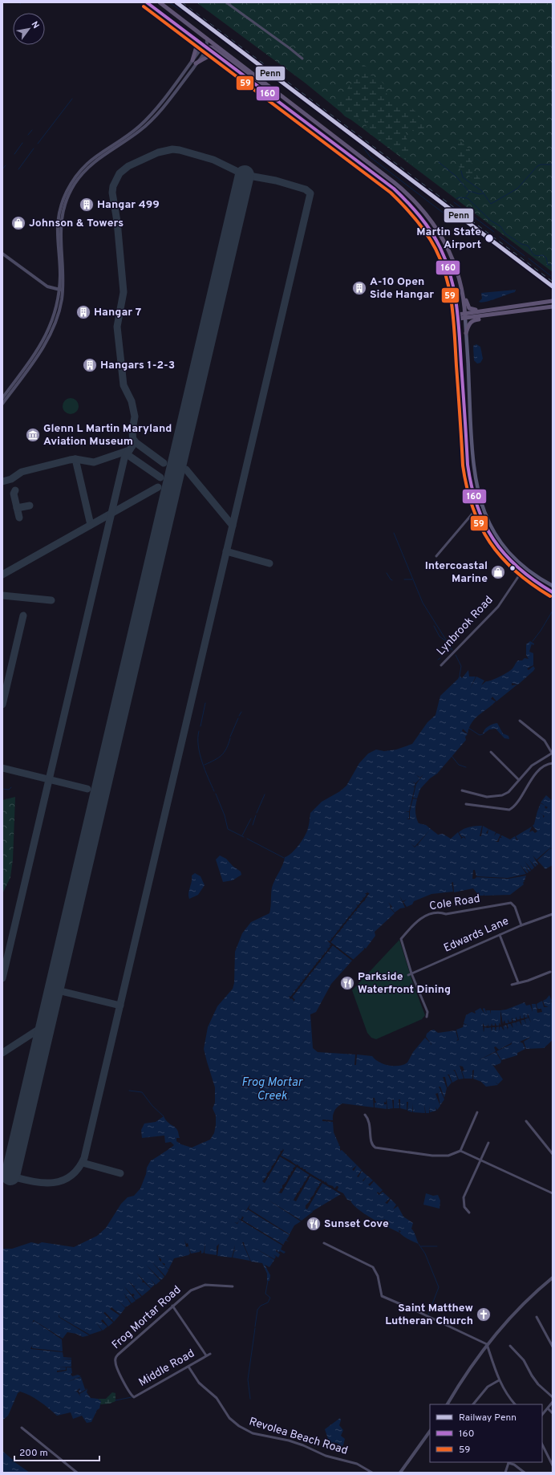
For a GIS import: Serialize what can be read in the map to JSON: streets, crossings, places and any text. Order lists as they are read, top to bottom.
{
  "streets": {
    "street": [
      "Lynbrook Road",
      "Cole Road",
      "Edwards Lane",
      "Frog Mortar Road",
      "Middle Road",
      "Revolea Beach Road"
    ]
  },
  "crossings": [
    ["Cole Road", "Edwards Lane"],
    ["Frog Mortar Road", "Middle Road"],
    ["Middle Road", "Revolea Beach Road"]
  ],
  "water": ["Frog Mortar Creek"],
  "places": {
    "building": [
      "Hangar 499",
      "A-10 Open Side Hangar",
      "Hangar 7",
      "Hangars 1-2-3"
    ],
    "shop": ["Johnson & Towers", "Intercoastal Marine"],
    "other": ["Martin State Airport"],
    "museum": ["Glenn L Martin Maryland Aviation Museum"],
    "restaurant": ["Parkside Waterfront Dining", "Sunset Cove"],
    "church": ["Saint Matthew Lutheran Church"]
  },
  "lines": ["rail line Penn", "transit line 160", "transit line 59"],
  "legend": ["Railway Penn", "160", "59"],
  "scale_bar": "200 m",
  "north": "top right"
}
